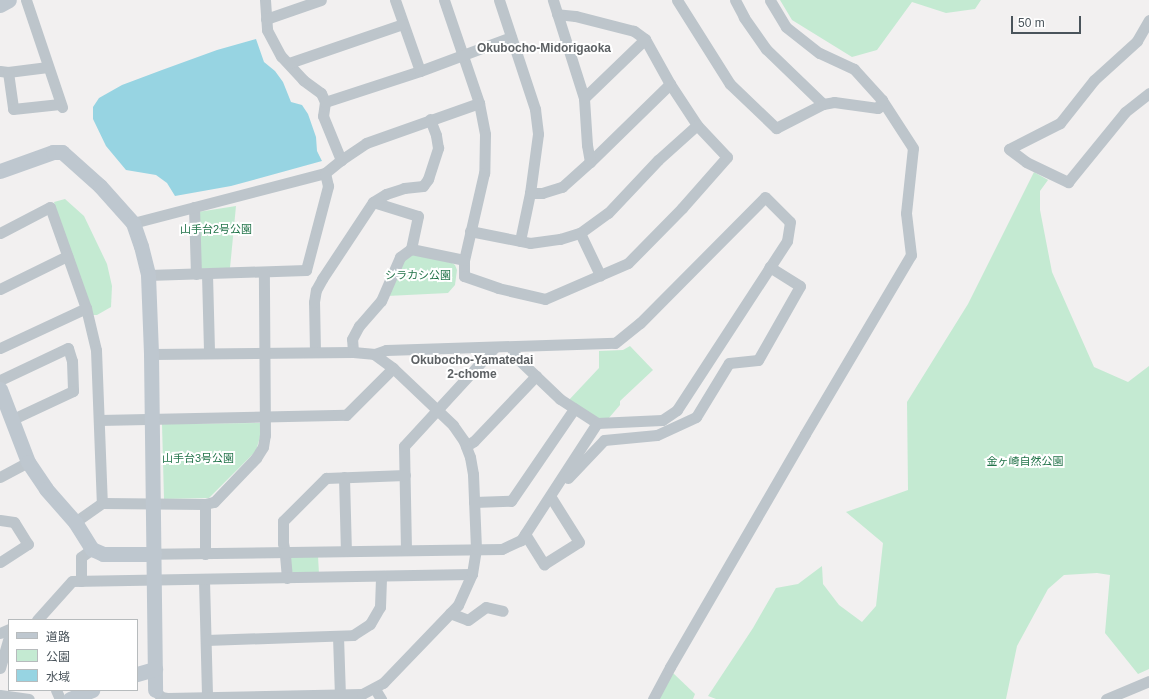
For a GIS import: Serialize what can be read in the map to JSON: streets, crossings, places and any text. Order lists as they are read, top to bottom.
{
  "districts": ["Okubocho-Midorigaoka", "Okubocho-Yamatedai 2-chome"],
  "parks": [
    "山手台2号公園",
    "シラカシ公園",
    "山手台3号公園",
    "金ヶ崎自然公園"
  ],
  "legend": ["道路", "公園", "水域"],
  "scale_bar": "50 m"
}
